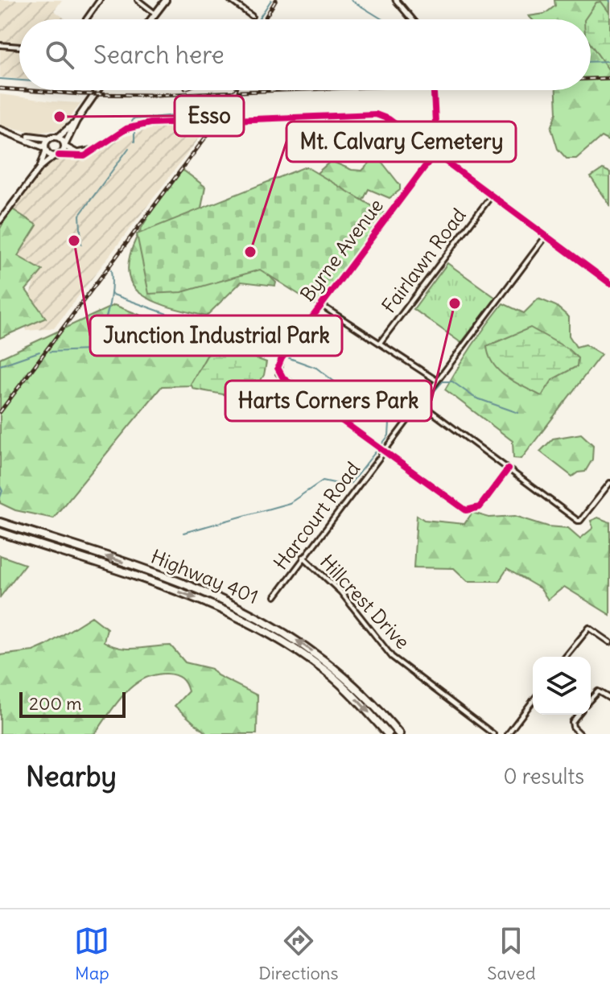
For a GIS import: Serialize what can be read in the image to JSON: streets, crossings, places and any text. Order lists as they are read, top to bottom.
{
  "streets": {
    "highway": ["Highway 401"],
    "street": [
      "Byrne Avenue",
      "Fairlawn Road",
      "Harcourt Road",
      "Hillcrest Drive"
    ]
  },
  "crossings": [
    ["Byrne Avenue", "Harcourt Road"],
    ["Harcourt Road", "Hillcrest Drive"]
  ],
  "places": [
    "Esso",
    "Junction Industrial Park",
    "Mt. Calvary Cemetery",
    "Harts Corners Park"
  ],
  "scale_bar": "200 m",
  "page": {
    "search": "Search here",
    "scale": "200 m",
    "heading": ["Nearby", "0 results"],
    "nav": ["Map", "Directions", "Saved"]
  }
}
